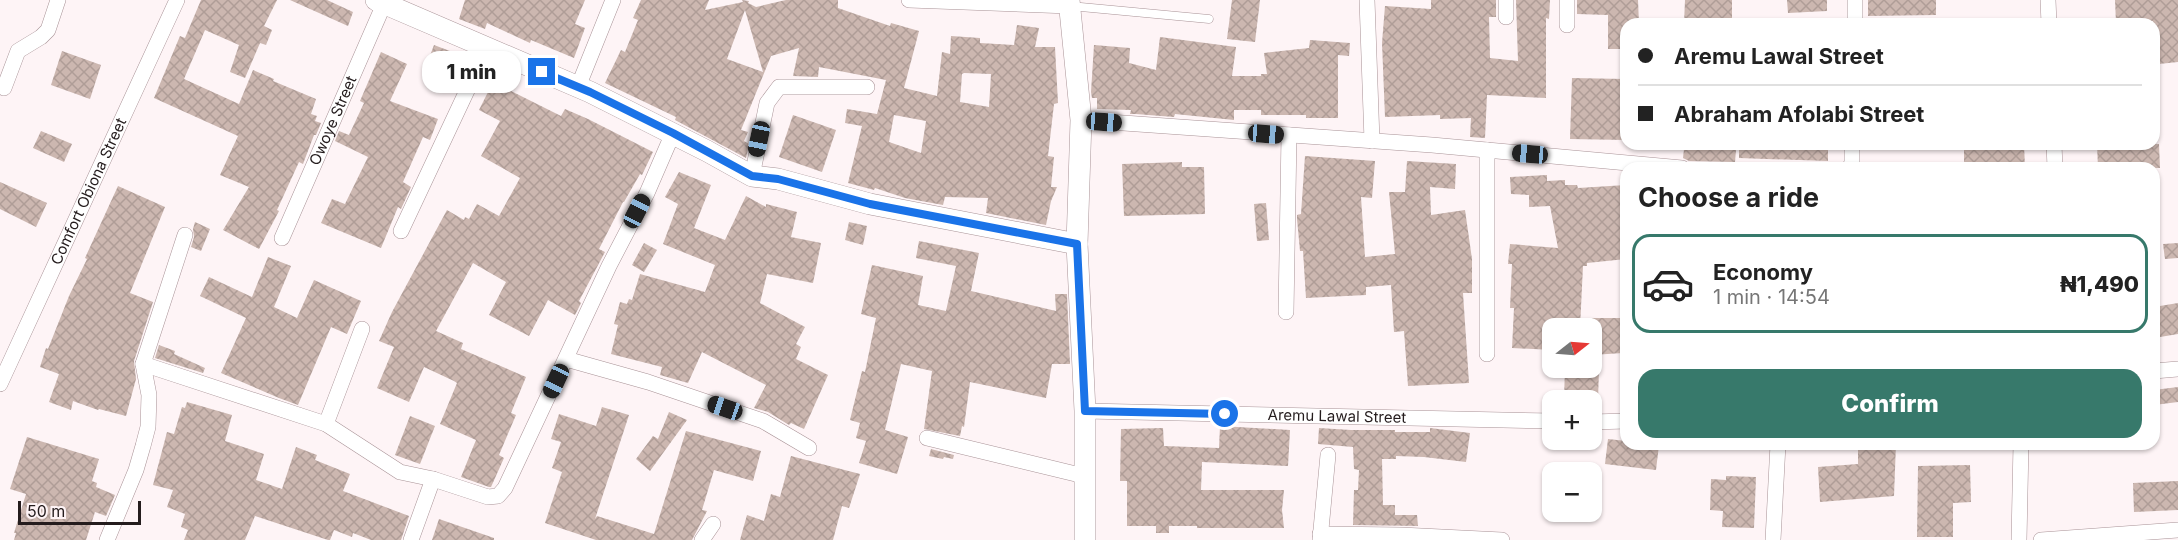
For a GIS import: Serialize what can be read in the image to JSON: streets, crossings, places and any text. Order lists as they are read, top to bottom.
{
  "streets": {
    "street": ["Owoye Street", "Comfort Obiona Street", "Aremu Lawal Street"]
  },
  "scale_bar": "50 m",
  "north": "right",
  "page": {
    "banner": ["Aremu Lawal Street", "Abraham Afolabi Street"],
    "bubble": "1 min",
    "heading": "Choose a ride",
    "list": [
      {
        "name": "Economy",
        "note": "1 min · 14:54",
        "value": "₦1,490"
      }
    ],
    "map_buttons": ["+", "−"],
    "buttons": "Confirm",
    "scale": "50 m"
  }
}
